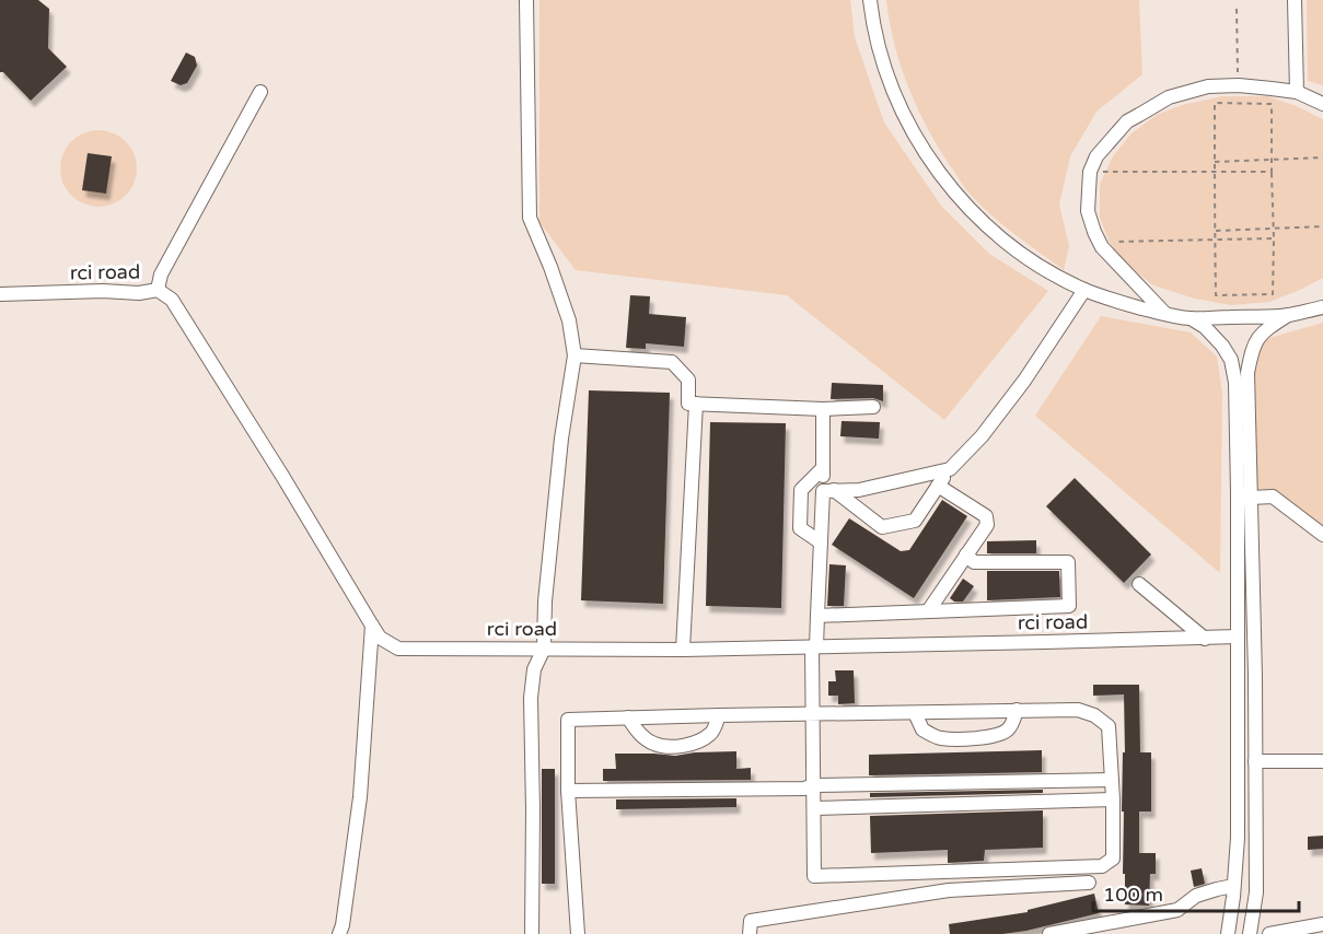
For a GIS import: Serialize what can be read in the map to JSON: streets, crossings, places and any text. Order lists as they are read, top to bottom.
{
  "streets": {
    "street": ["rci road"]
  },
  "scale_bar": "100 m"
}
